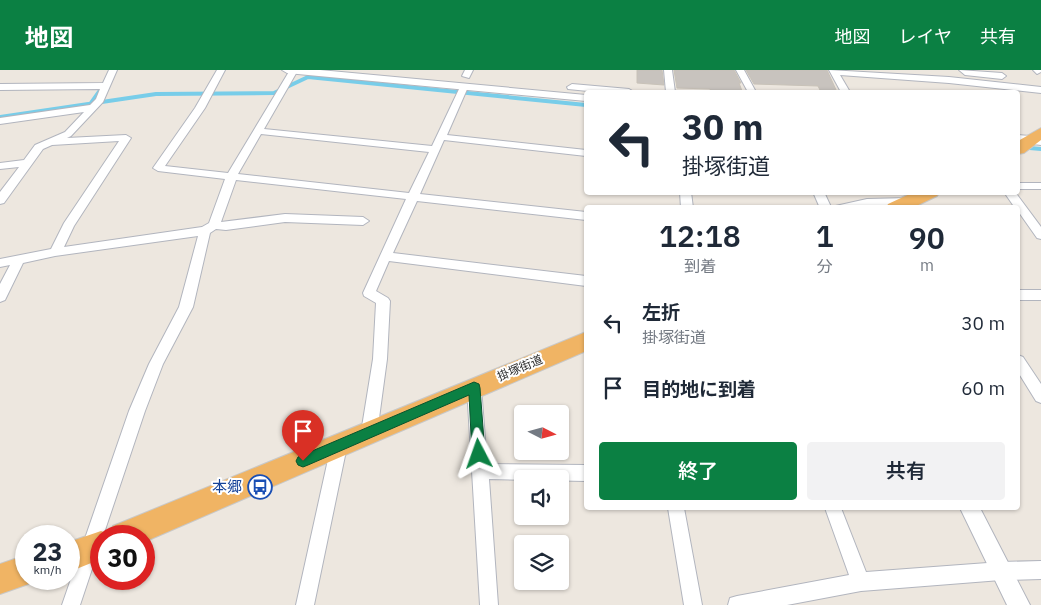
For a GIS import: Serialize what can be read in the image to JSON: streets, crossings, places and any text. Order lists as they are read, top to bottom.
{
  "streets": {
    "highway": ["掛塚街道"]
  },
  "places": {
    "bus stop": ["本郷"]
  },
  "north": "right",
  "page": {
    "header": "地図",
    "nav": ["地図", "レイヤ", "共有"],
    "turn": ["30 m", "掛塚街道"],
    "eta": [
      "12:18",
      "到着",
      "1",
      "分",
      "90",
      "m"
    ],
    "list": [
      {
        "name": "左折",
        "note": "掛塚街道",
        "value": "30 m"
      },
      {
        "name": "目的地に到着",
        "value": "60 m"
      }
    ],
    "buttons": ["終了", "共有"],
    "speed": "23 km/h",
    "limit": "30"
  }
}
